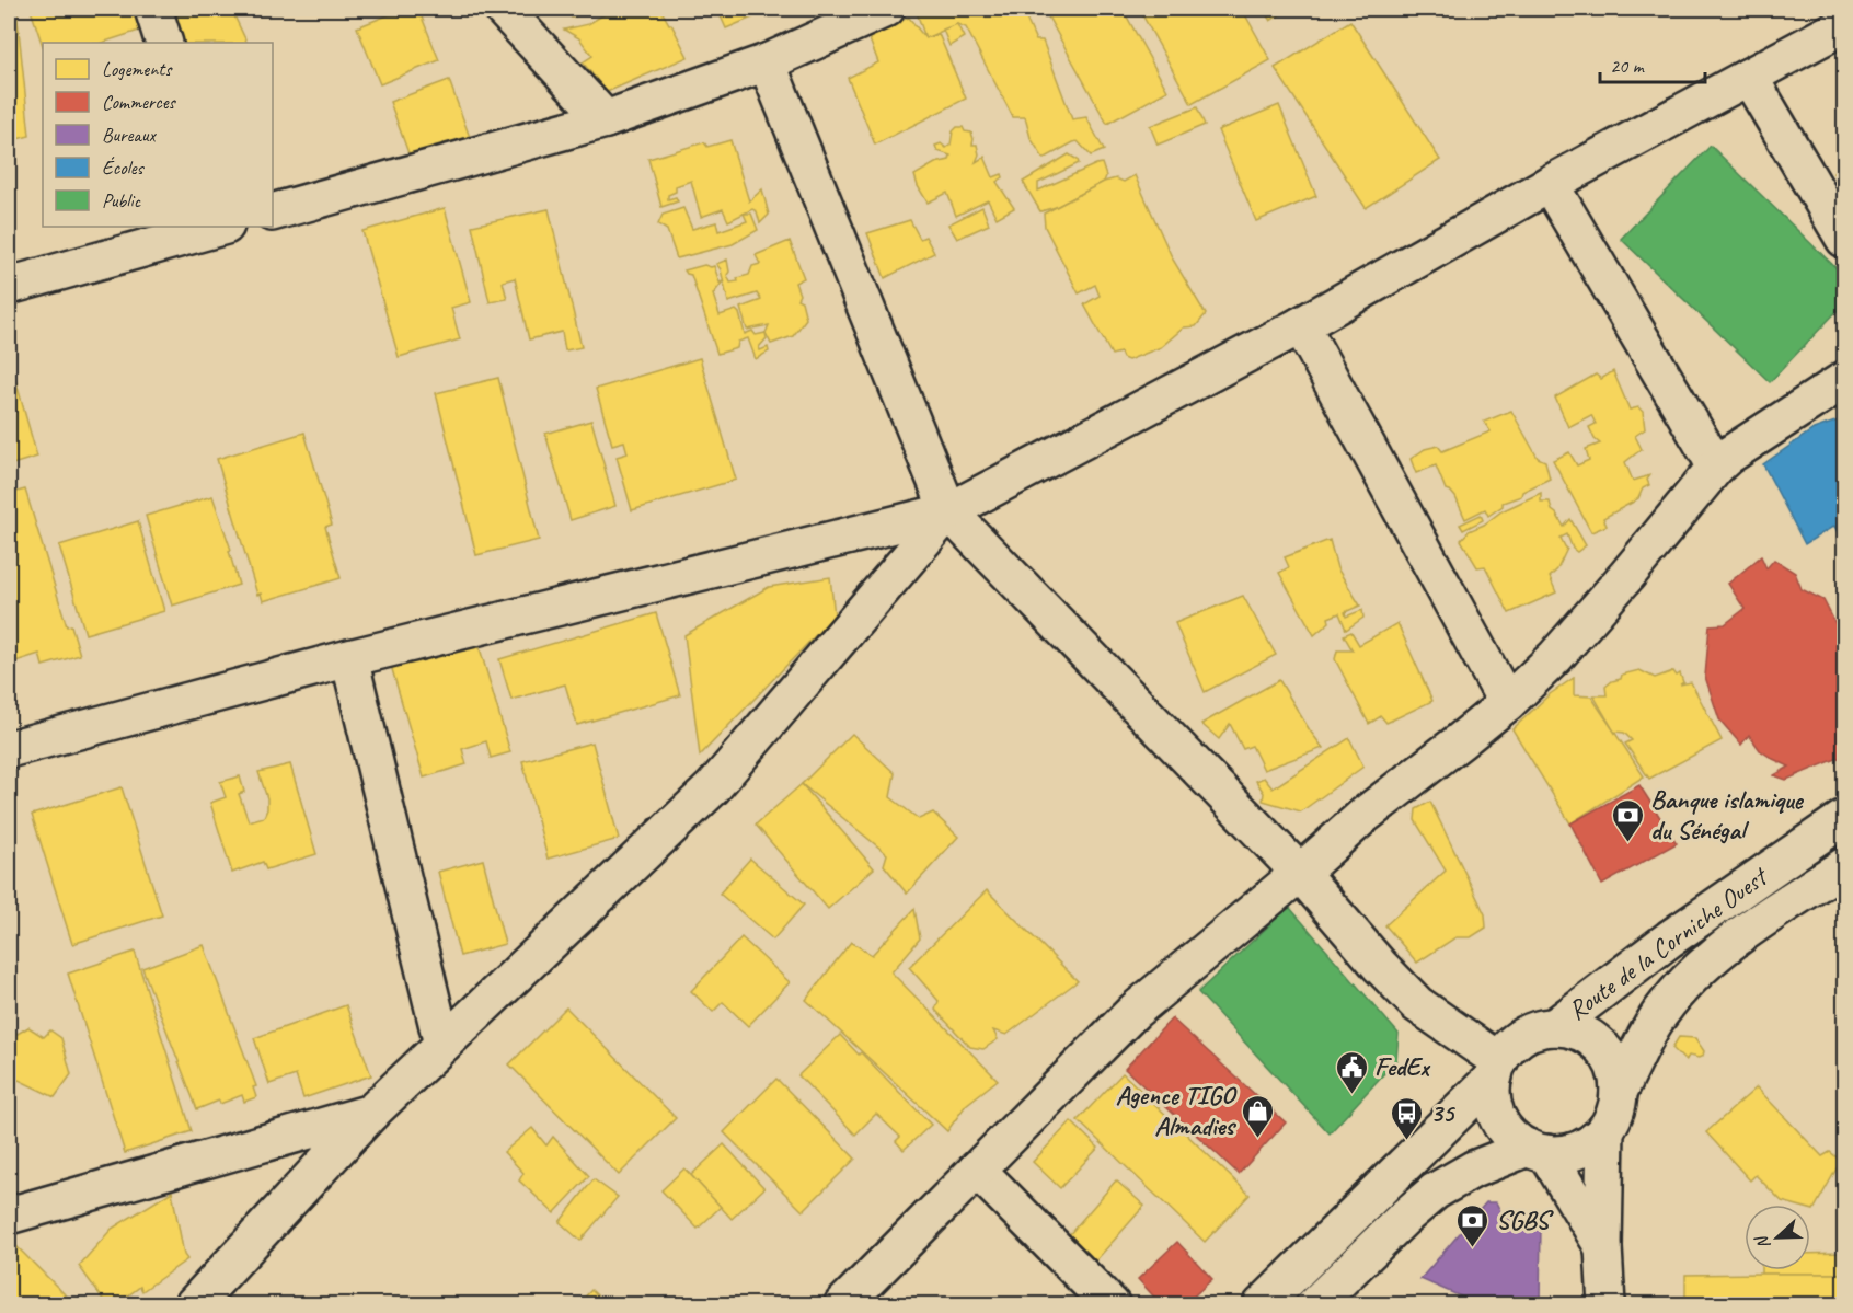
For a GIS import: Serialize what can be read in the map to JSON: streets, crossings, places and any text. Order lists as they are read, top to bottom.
{
  "streets": {
    "main road": ["Route de la Corniche Ouest"]
  },
  "places": {
    "bank": ["Banque islamique du Sénégal", "SGBS"],
    "public building": ["FedEx"],
    "shop": ["Agence TIGO Almadies"],
    "bus stop": ["35"]
  },
  "legend": [
    "Logements",
    "Commerces",
    "Bureaux",
    "Écoles",
    "Public"
  ],
  "scale_bar": "20 m",
  "north": "left"
}
